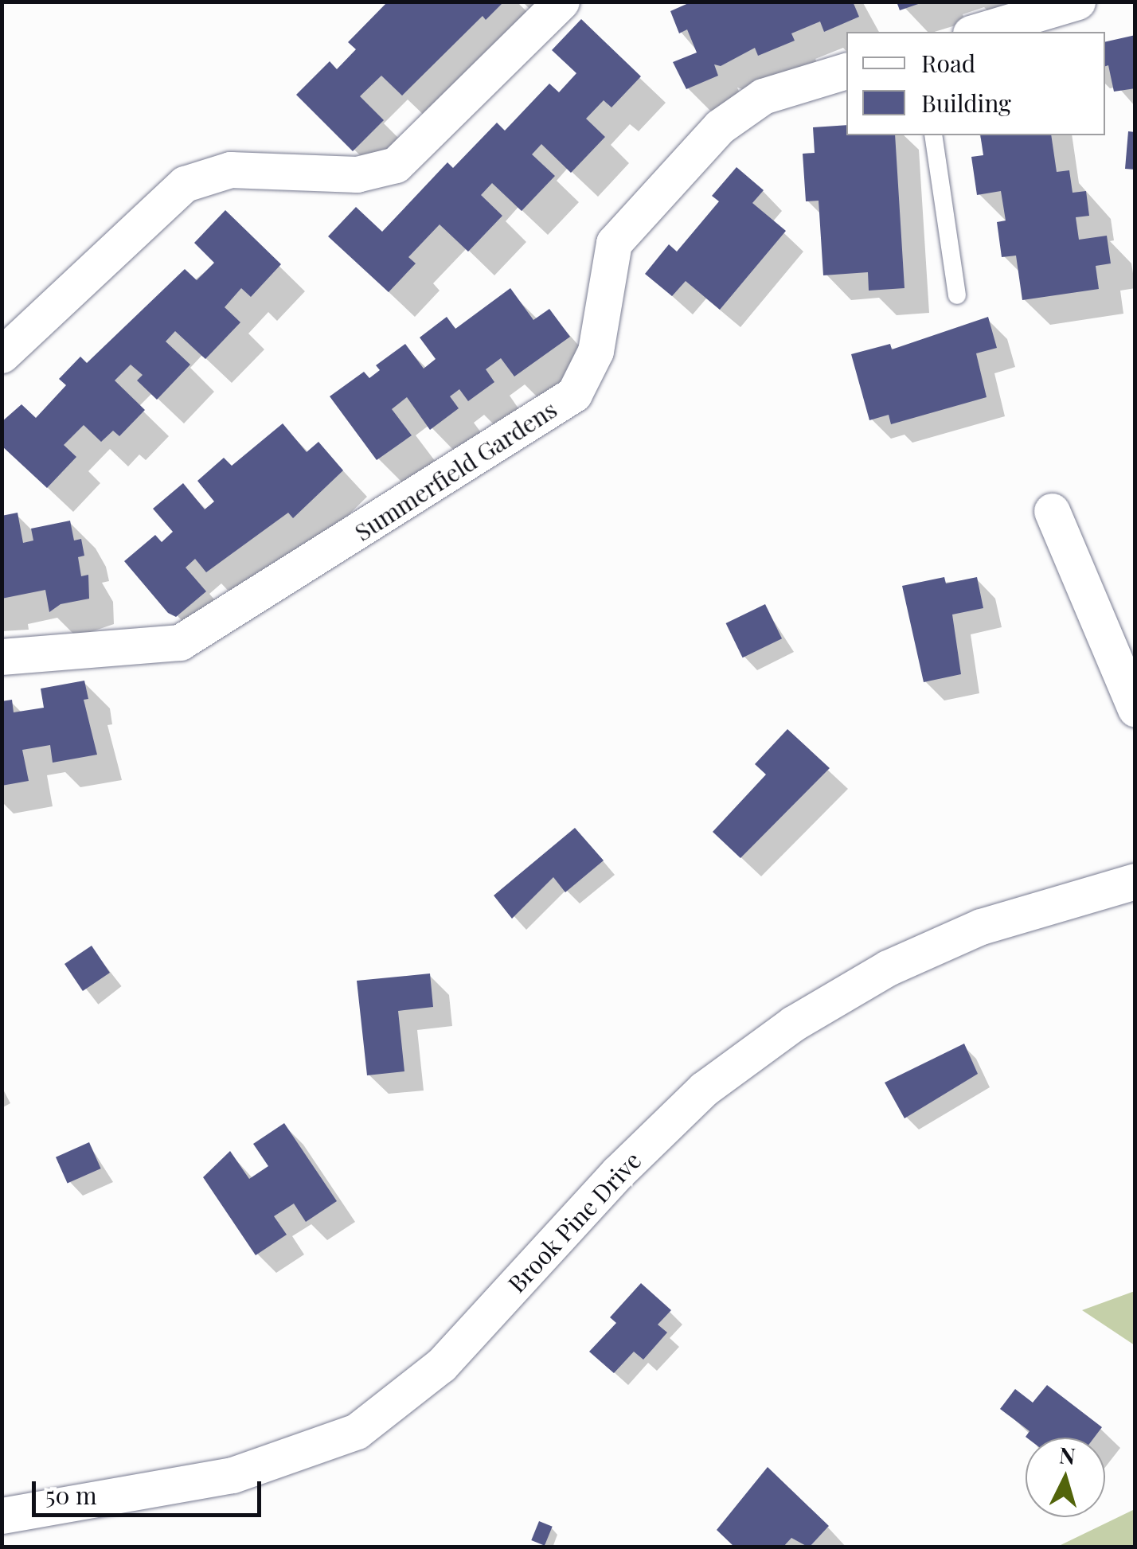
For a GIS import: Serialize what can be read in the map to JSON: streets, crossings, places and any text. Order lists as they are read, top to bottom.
{
  "streets": {
    "street": ["Summerfield Gardens", "Brook Pine Drive"]
  },
  "legend": ["Road", "Building"],
  "scale_bar": "50 m",
  "north": "top"
}
